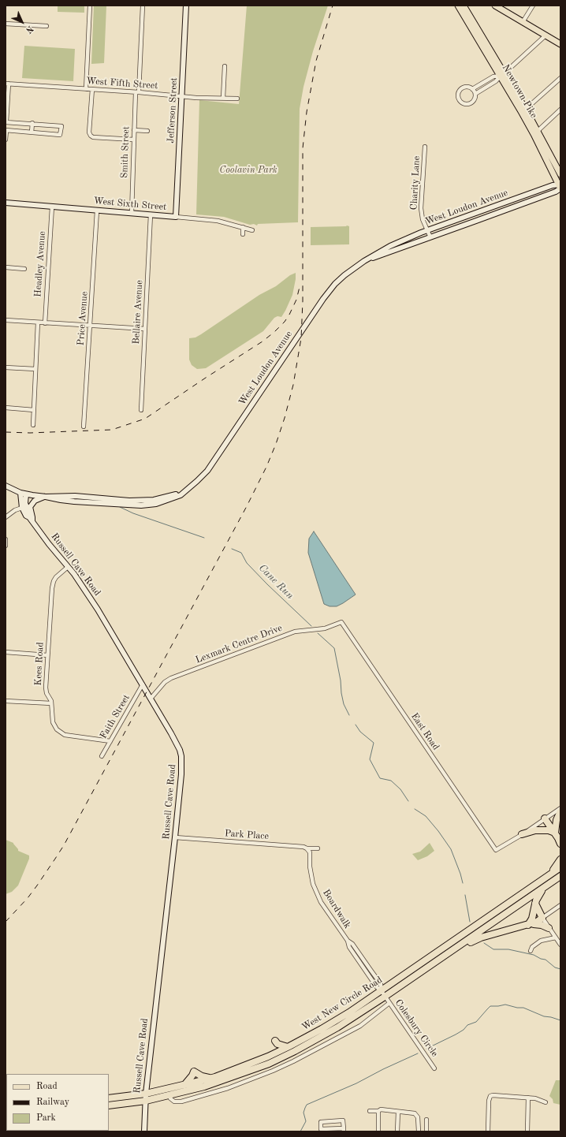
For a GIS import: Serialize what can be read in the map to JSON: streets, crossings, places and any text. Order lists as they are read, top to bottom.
{
  "streets": {
    "highway": ["West New Circle Road"],
    "main road": ["Newtown Pike"],
    "street": [
      "West Fifth Street",
      "Jefferson Street",
      "Smith Street",
      "Charity Lane",
      "West Sixth Street",
      "West Loudon Avenue",
      "Headley Avenue",
      "Bellaire Avenue",
      "Price Avenue",
      "Russell Cave Road",
      "Lexmark Centre Drive",
      "Kees Road",
      "Faith Street",
      "East Road",
      "Park Place",
      "Boardwalk",
      "Colesbury Circle"
    ]
  },
  "crossings": [
    ["West Fifth Street", "Jefferson Street"],
    ["West Fifth Street", "Smith Street"],
    ["Newtown Pike", "West Loudon Avenue"],
    ["Jefferson Street", "West Sixth Street"],
    ["Smith Street", "West Sixth Street"],
    ["Charity Lane", "West Loudon Avenue"],
    ["West Sixth Street", "Headley Avenue"],
    ["West Sixth Street", "Bellaire Avenue"],
    ["West Sixth Street", "Price Avenue"],
    ["West Loudon Avenue", "Russell Cave Road"],
    ["Russell Cave Road", "Lexmark Centre Drive"],
    ["Russell Cave Road", "Kees Road"],
    ["Russell Cave Road", "Faith Street"],
    ["Russell Cave Road", "Park Place"],
    ["Russell Cave Road", "West New Circle Road"],
    ["Lexmark Centre Drive", "East Road"],
    ["Kees Road", "Faith Street"],
    ["Park Place", "Boardwalk"],
    ["Boardwalk", "West New Circle Road"],
    ["Boardwalk", "Colesbury Circle"],
    ["West New Circle Road", "Colesbury Circle"]
  ],
  "water": ["Cane Run"],
  "parks": ["Coolavin Park"],
  "legend": ["Road", "Railway", "Park"],
  "north": "bottom right"
}
